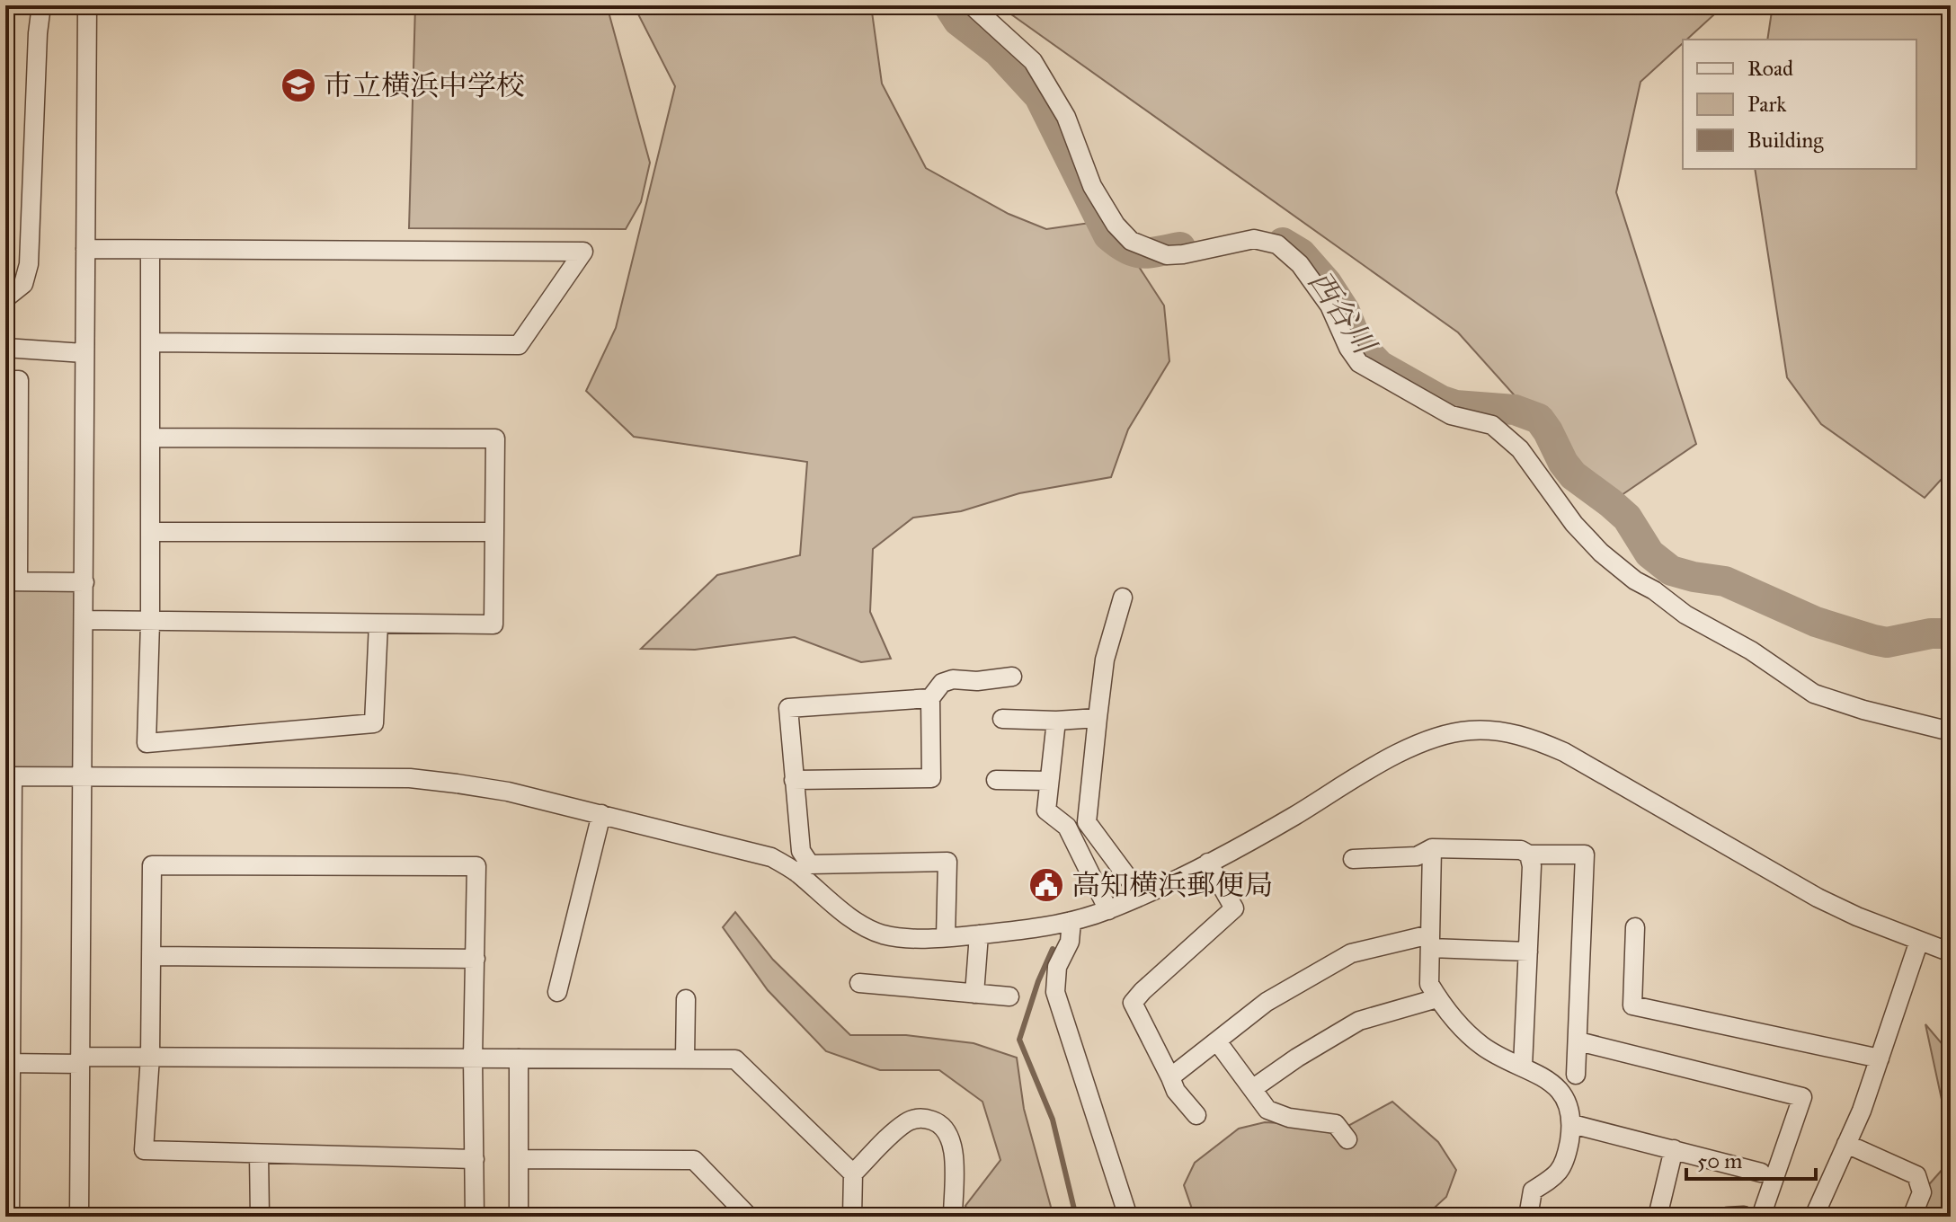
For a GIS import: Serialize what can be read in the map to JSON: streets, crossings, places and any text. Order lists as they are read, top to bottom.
{
  "water": ["西谷川"],
  "places": {
    "school or university": ["市立横浜中学校"],
    "public building": ["高知横浜郵便局"]
  },
  "legend": ["Road", "Park", "Building"],
  "scale_bar": "50 m"
}
